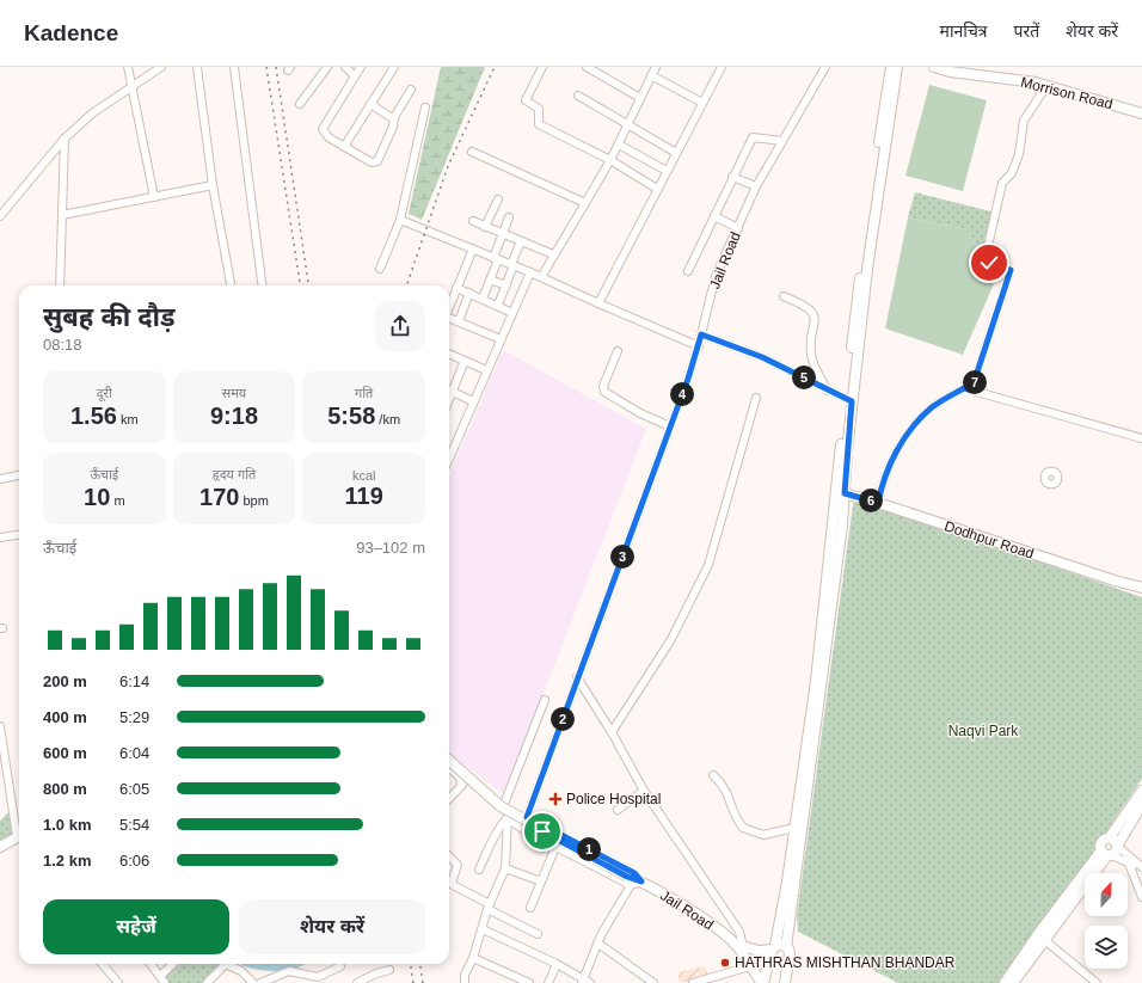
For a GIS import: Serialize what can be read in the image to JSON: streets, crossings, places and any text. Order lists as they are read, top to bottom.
{
  "streets": {
    "main road": ["Morrison Road", "Jail Road", "Dodhpur Road"]
  },
  "parks": ["Naqvi Park"],
  "places": {
    "health": ["Police Hospital"],
    "other": ["HATHRAS MISHTHAN BHANDAR"]
  },
  "north": "top",
  "page": {
    "header": "Kadence",
    "nav": ["मानचित्र", "परतें", "शेयर करें"],
    "heading": ["सुबह की दौड़", "08:18"],
    "pins": [
      "5",
      "7",
      "4",
      "6",
      "3",
      "2",
      "1"
    ],
    "stats": [
      ["दूरी", "1.56 km"],
      ["समय", "9:18"],
      ["गति", "5:58 /km"],
      ["ऊँचाई", "10 m"],
      ["हृदय गति", "170 bpm"],
      ["kcal", "119"]
    ],
    "chart": ["ऊँचाई", "93–102 m"],
    "list": [
      {
        "name": "200 m",
        "note": "6:14"
      },
      {
        "name": "400 m",
        "note": "5:29"
      },
      {
        "name": "600 m",
        "note": "6:04"
      },
      {
        "name": "800 m",
        "note": "6:05"
      },
      {
        "name": "1.0 km",
        "note": "5:54"
      },
      {
        "name": "1.2 km",
        "note": "6:06"
      }
    ],
    "buttons": ["सहेजें", "शेयर करें"]
  }
}
